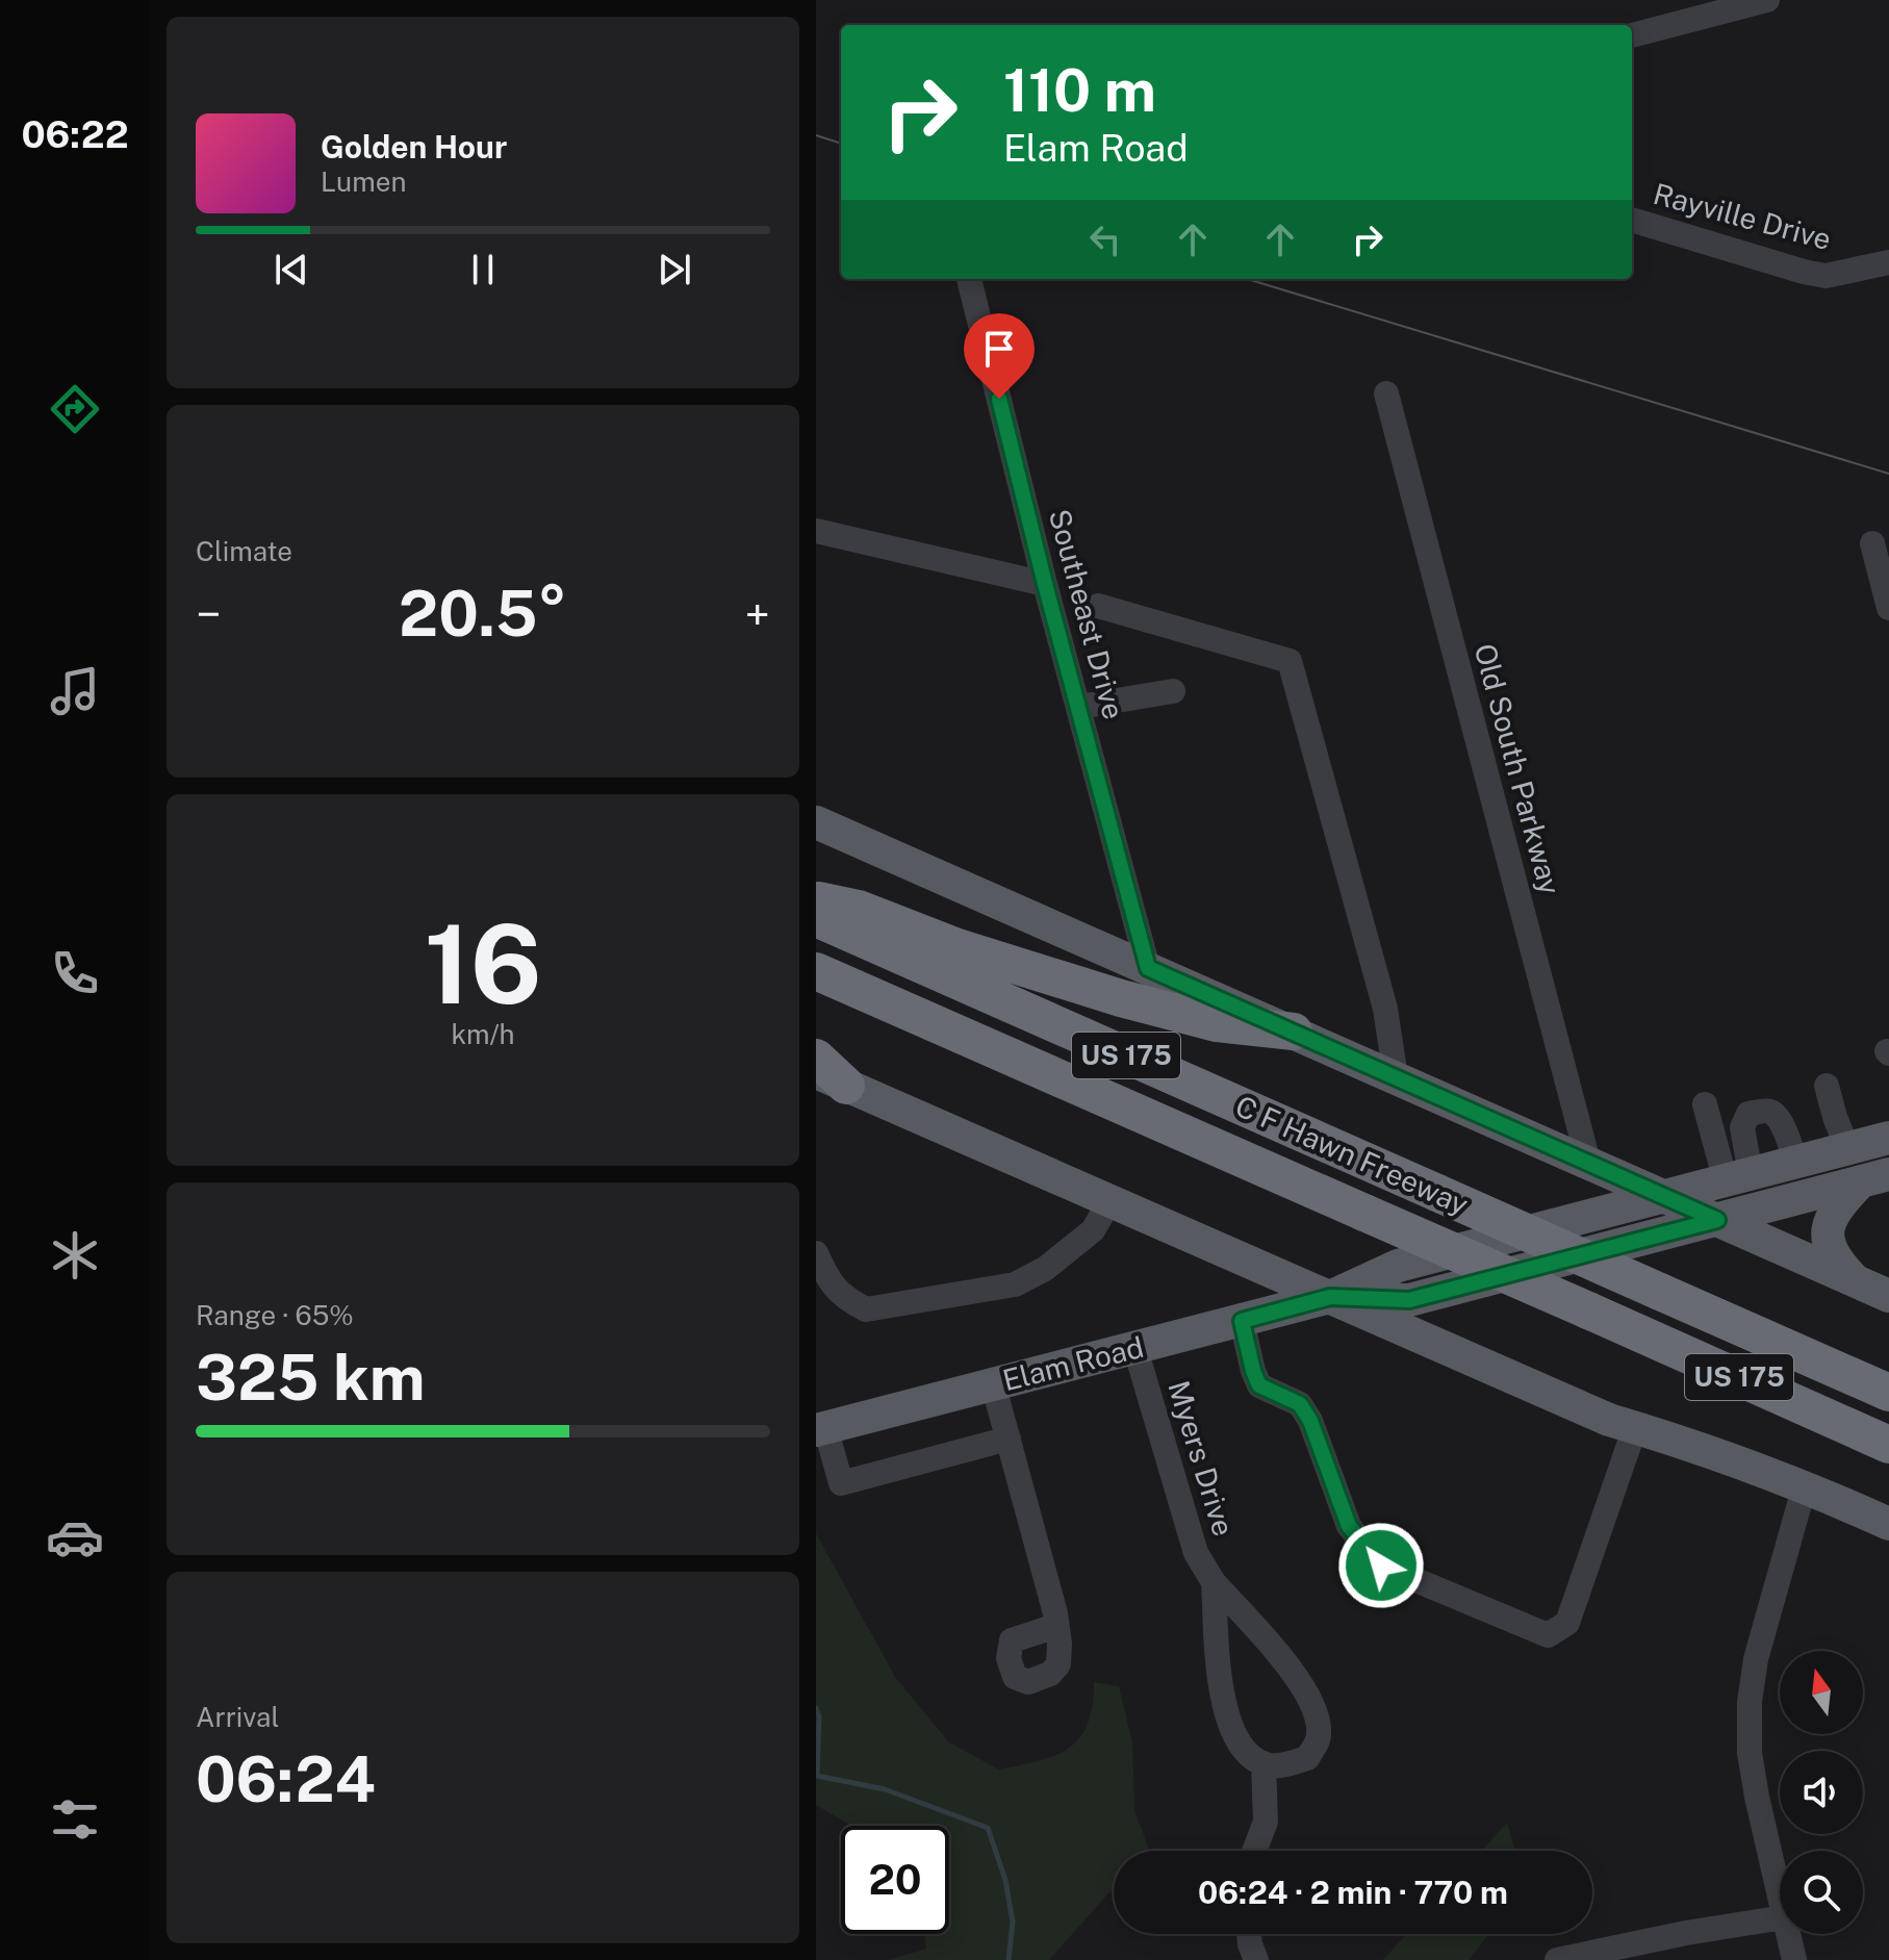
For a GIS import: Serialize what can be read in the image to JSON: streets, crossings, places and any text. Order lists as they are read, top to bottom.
{
  "streets": {
    "highway": ["US 175", "C F Hawn Freeway"],
    "main road": ["Elam Road"],
    "street": [
      "Rayville Drive",
      "Southeast Drive",
      "Old South Parkway",
      "Myers Drive"
    ]
  },
  "crossings": [
    ["Elam Road", "Myers Drive"]
  ],
  "north": "top",
  "page": {
    "tabs": "06:22",
    "turn": ["110 m", "Elam Road"],
    "song": ["Golden Hour", "Lumen"],
    "tile": [
      "Climate",
      ["16", "km/h"],
      ["Range · 65%", "325 km"],
      ["Arrival", "06:24"]
    ],
    "heat": ["−", "20.5°", "+"],
    "limit": "20",
    "trip": "06:24 · 2 min · 770 m"
  }
}
